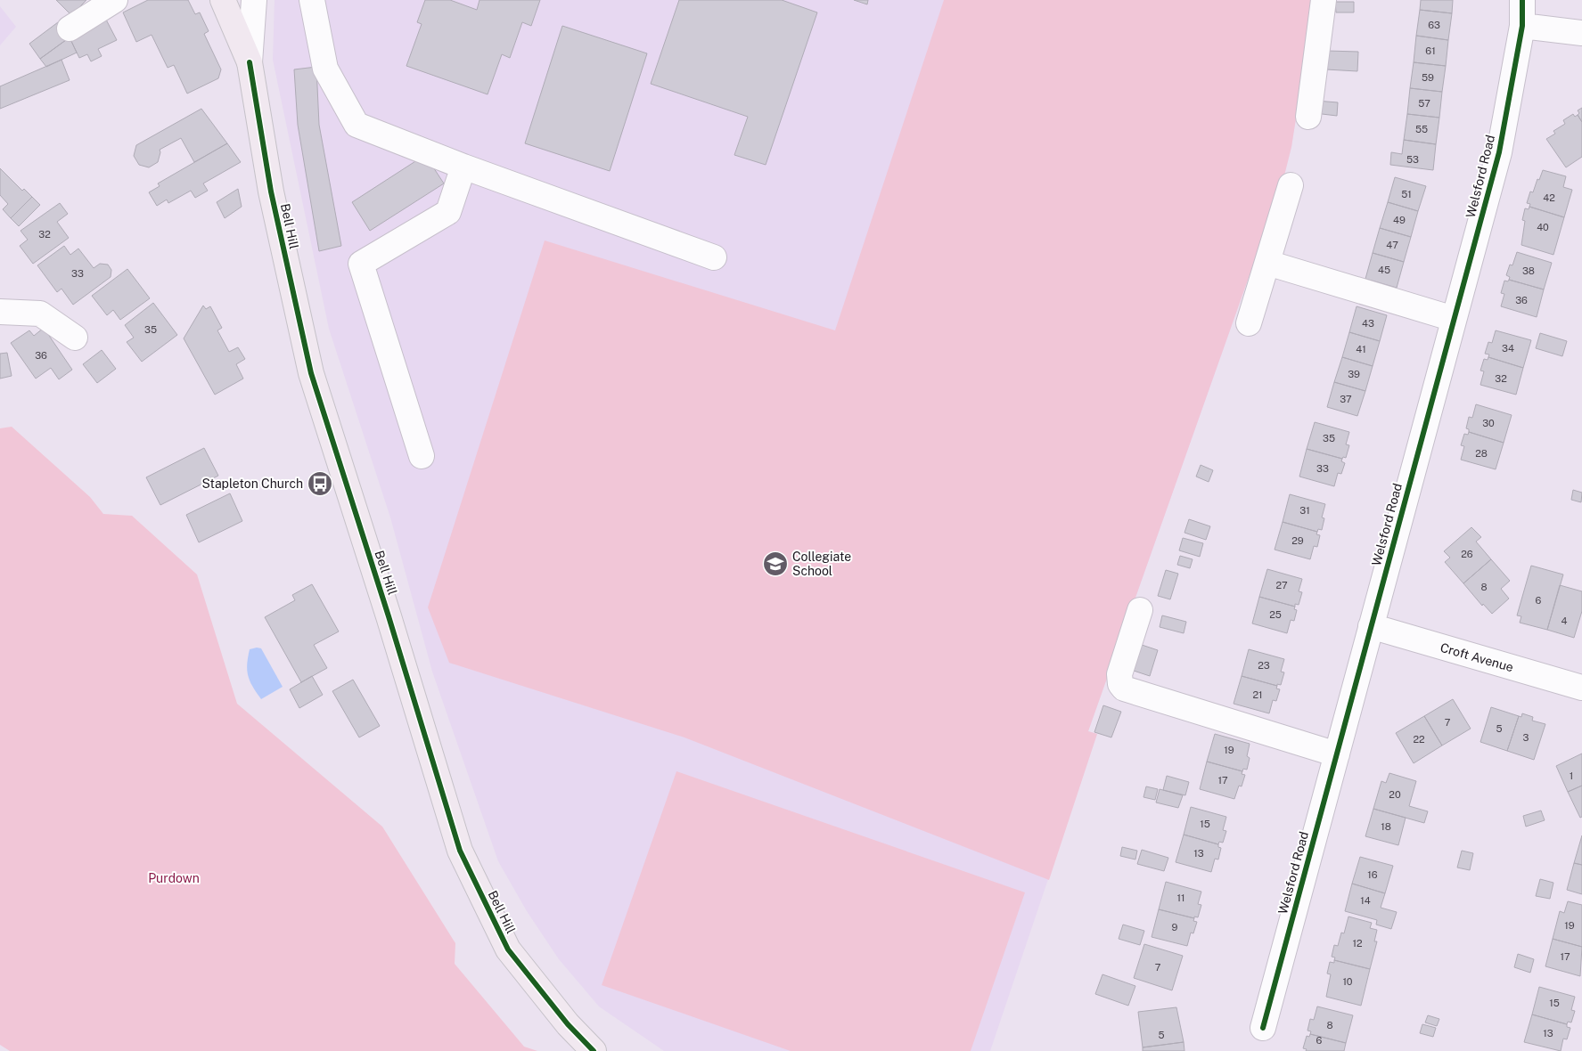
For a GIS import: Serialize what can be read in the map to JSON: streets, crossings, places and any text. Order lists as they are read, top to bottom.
{
  "streets": {
    "main road": ["Bell Hill"],
    "street": ["Welsford Road", "Croft Avenue"]
  },
  "crossings": [
    ["Welsford Road", "Croft Avenue"]
  ],
  "parks": ["Purdown"],
  "places": {
    "bus stop": ["Stapleton Church"],
    "school or university": ["Collegiate School"]
  },
  "house_numbers": [
    "63",
    "61",
    "59",
    "57",
    "55",
    "53",
    "51",
    "42",
    "49",
    "40",
    "32",
    "47",
    "45",
    "38",
    "33",
    "36",
    "43",
    "35",
    "34",
    "41",
    "36",
    "39",
    "32",
    "37",
    "30",
    "35",
    "28",
    "33",
    "31",
    "29",
    "26",
    "27",
    "8",
    "6",
    "25",
    "4",
    "23",
    "21",
    "7",
    "5",
    "3",
    "22",
    "19",
    "1",
    "17",
    "20",
    "15",
    "18",
    "13",
    "16",
    "11",
    "14",
    "19",
    "9",
    "12",
    "17",
    "7",
    "10",
    "15",
    "8",
    "13",
    "5",
    "6"
  ]
}
